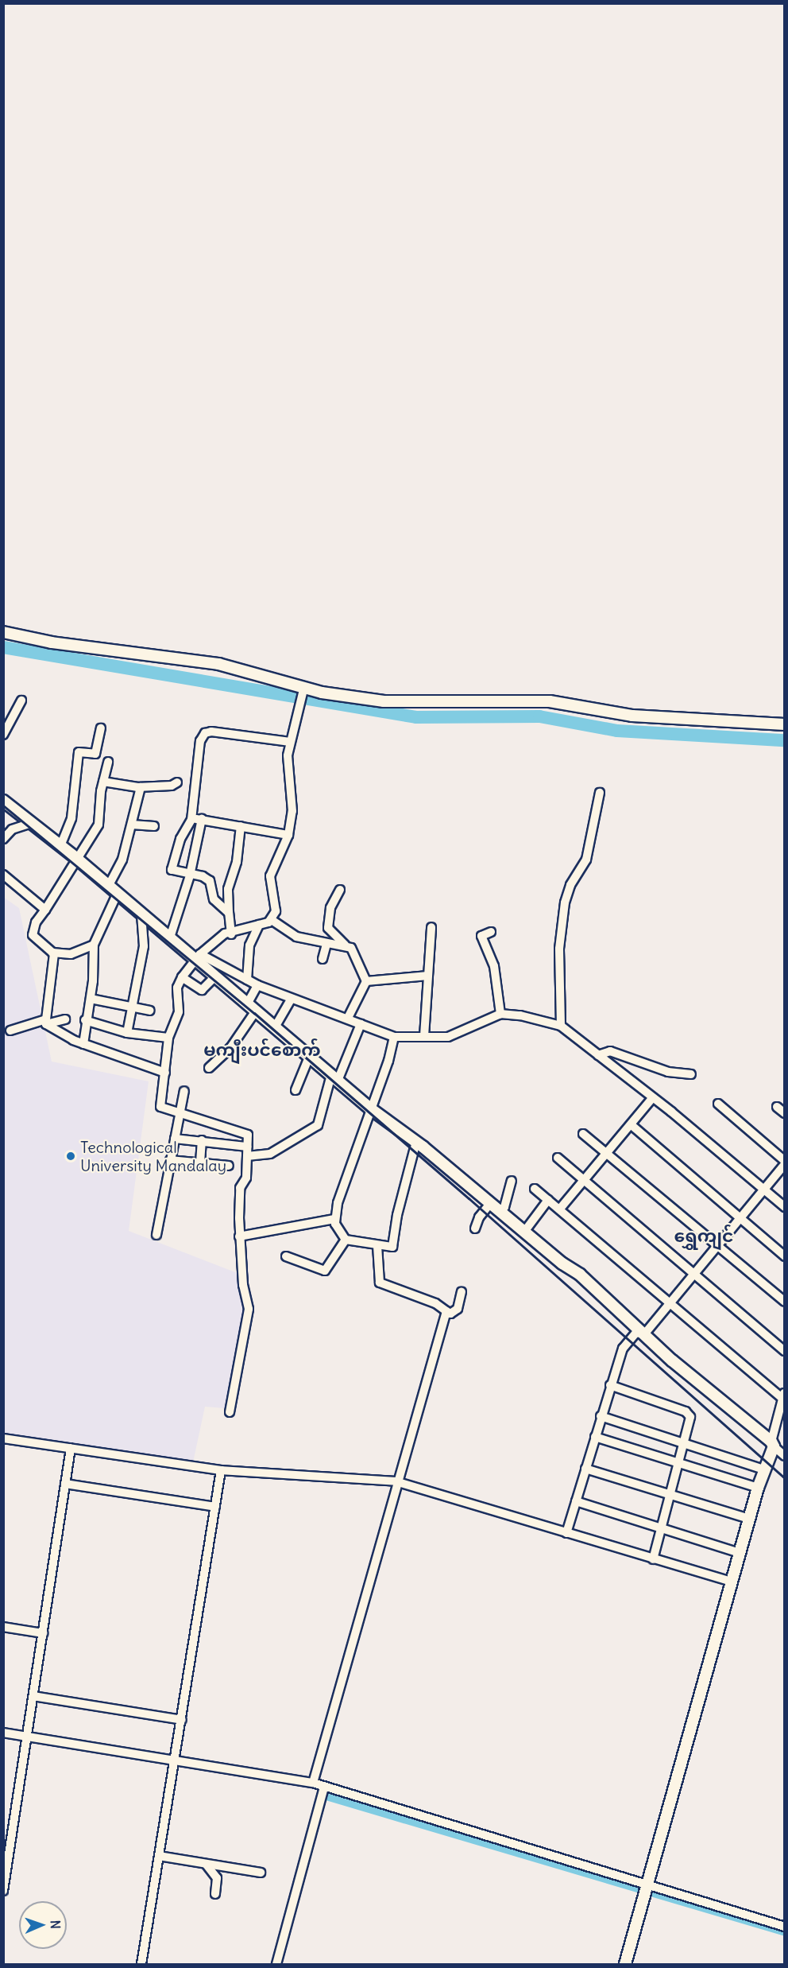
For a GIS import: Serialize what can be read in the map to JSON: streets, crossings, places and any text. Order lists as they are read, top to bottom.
{
  "districts": ["မကျီးပင်စောက်", "ရွှေကျင်"],
  "places": ["Technological University Mandalay"],
  "north": "right"
}
